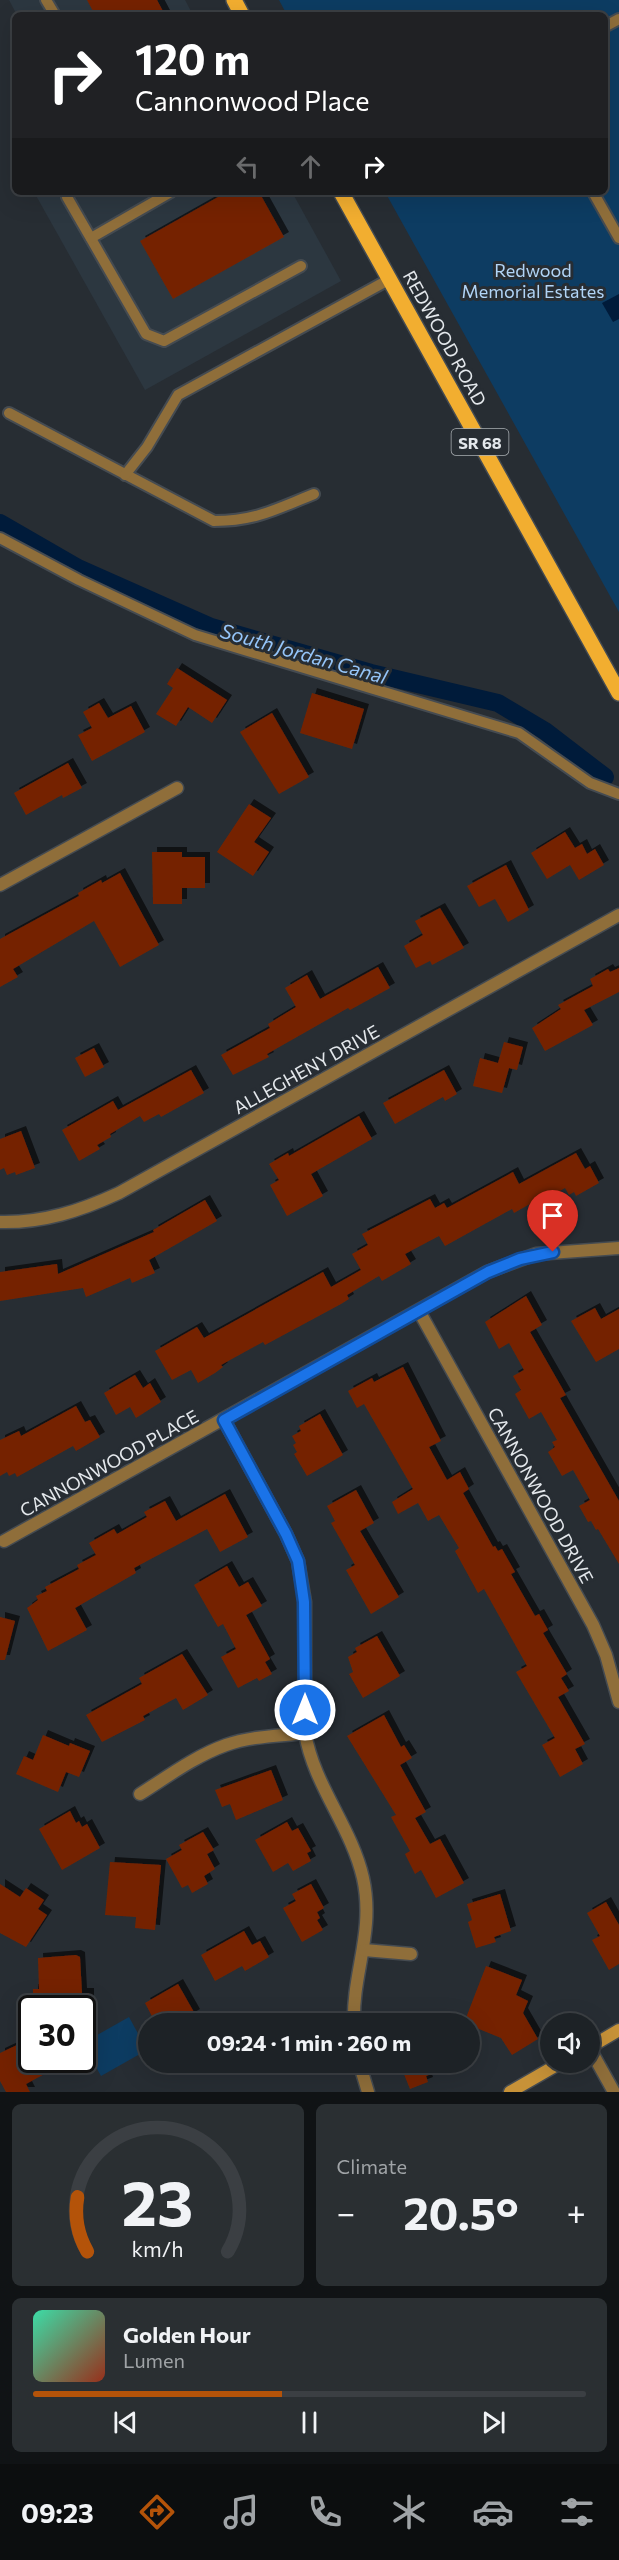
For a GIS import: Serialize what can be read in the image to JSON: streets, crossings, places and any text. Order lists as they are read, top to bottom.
{
  "streets": {
    "main road": ["REDWOOD ROAD", "SR 68"],
    "street": ["ALLEGHENY DRIVE", "CANNONWOOD PLACE", "CANNONWOOD DRIVE"]
  },
  "crossings": [
    ["CANNONWOOD PLACE", "CANNONWOOD DRIVE"]
  ],
  "water": ["South Jordan Canal"],
  "parks": ["Redwood Memorial Estates"],
  "page": {
    "turn": ["120 m", "Cannonwood Place"],
    "limit": "30",
    "trip": "09:24 · 1 min · 260 m",
    "tile": "Climate",
    "heat": ["−", "20.5°", "+"],
    "song": ["Golden Hour", "Lumen"],
    "tabs": "09:23",
    "gauge": ["23", "km/h"]
  }
}
